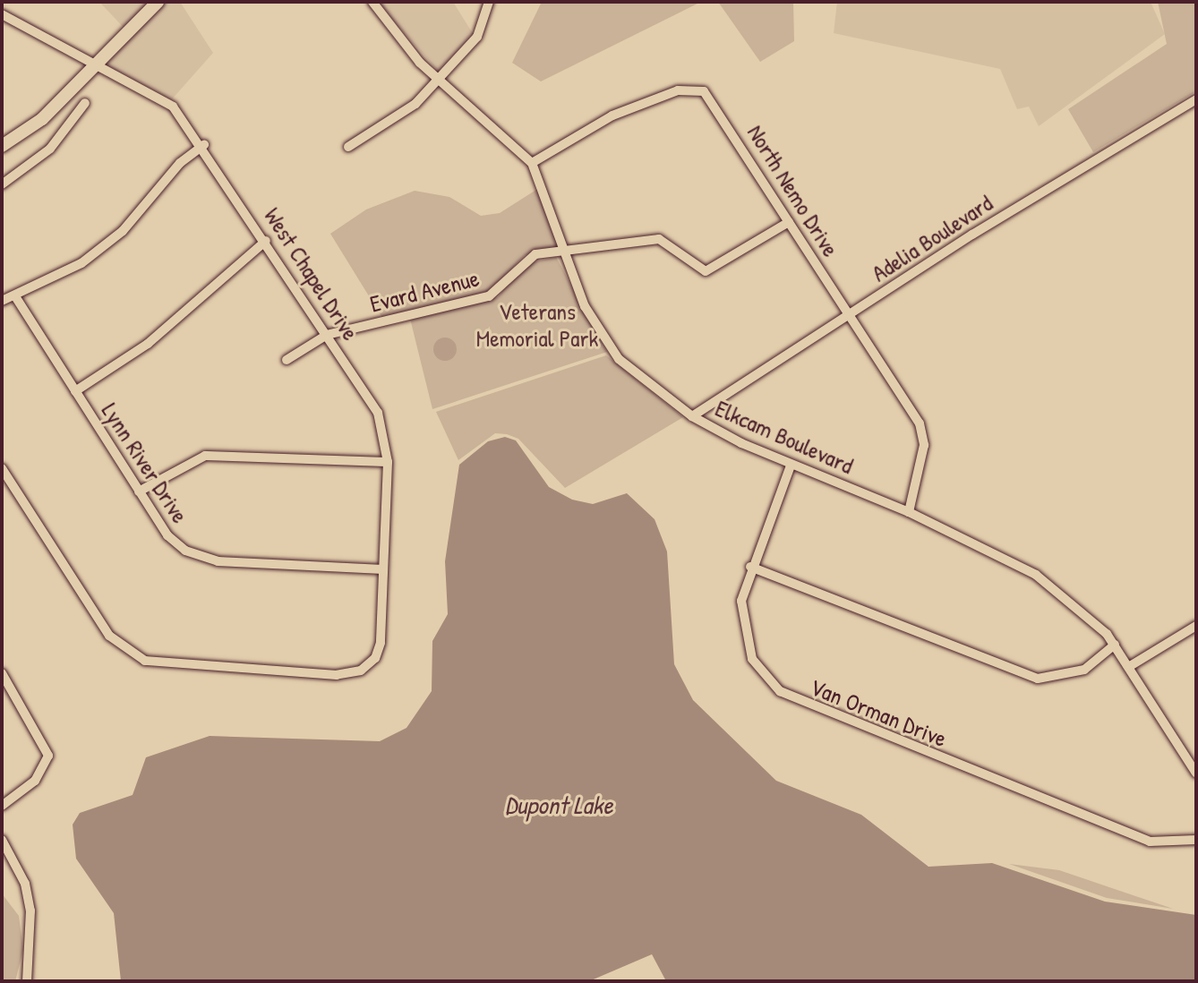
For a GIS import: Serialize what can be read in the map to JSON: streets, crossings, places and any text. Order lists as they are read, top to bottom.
{
  "streets": {
    "street": [
      "North Nemo Drive",
      "Adelia Boulevard",
      "West Chapel Drive",
      "Evard Avenue",
      "Elkcam Boulevard",
      "Lynn River Drive",
      "Van Orman Drive"
    ]
  },
  "crossings": [
    ["North Nemo Drive", "Adelia Boulevard"],
    ["North Nemo Drive", "Evard Avenue"],
    ["North Nemo Drive", "Elkcam Boulevard"],
    ["Adelia Boulevard", "Elkcam Boulevard"],
    ["West Chapel Drive", "Evard Avenue"],
    ["West Chapel Drive", "Lynn River Drive"],
    ["Evard Avenue", "Elkcam Boulevard"],
    ["Elkcam Boulevard", "Van Orman Drive"]
  ],
  "water": ["Dupont Lake"],
  "parks": ["Veterans Memorial Park"]
}
